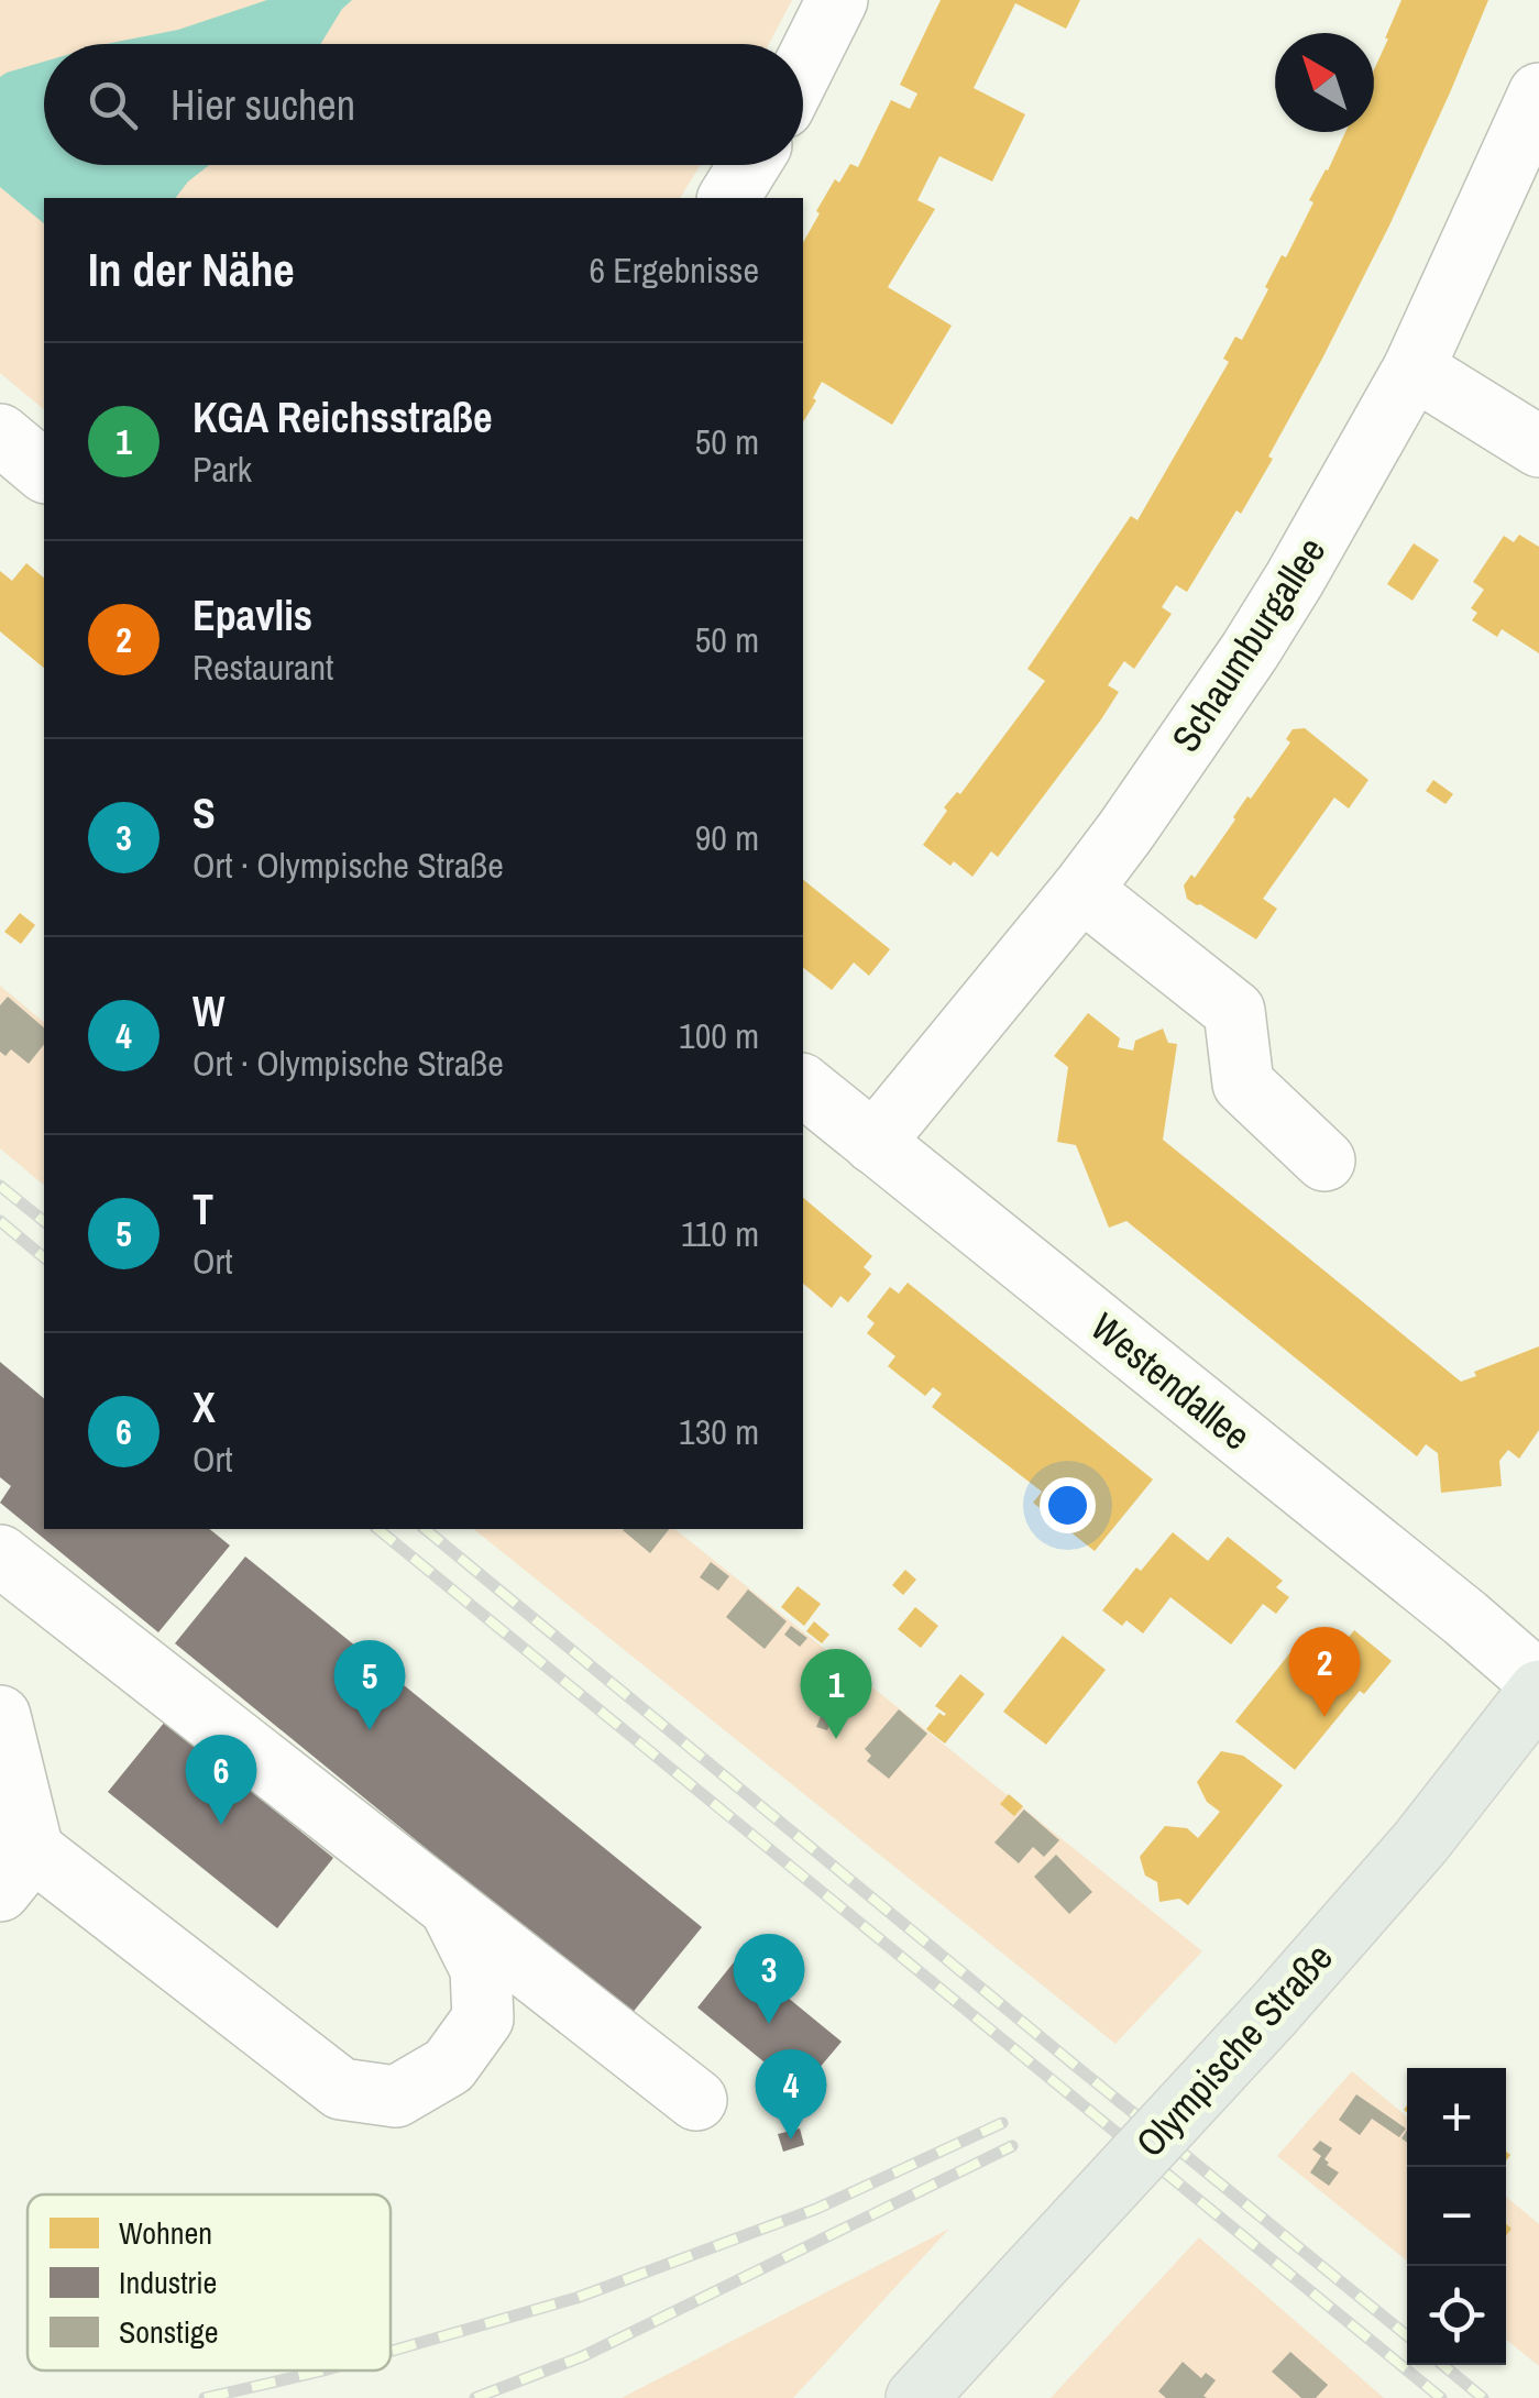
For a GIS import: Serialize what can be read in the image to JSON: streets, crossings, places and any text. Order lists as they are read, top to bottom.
{
  "streets": {
    "main road": ["Olympische Straße"],
    "street": ["Schaumburgallee", "Westendallee"]
  },
  "crossings": [
    ["Schaumburgallee", "Westendallee"]
  ],
  "legend": ["Wohnen", "Industrie", "Sonstige"],
  "north": "top left",
  "page": {
    "search": "Hier suchen",
    "heading": ["In der Nähe", "6 Ergebnisse"],
    "list": [
      {
        "mark": "1",
        "name": "KGA Reichsstraße",
        "note": "Park",
        "value": "50 m"
      },
      {
        "mark": "2",
        "name": "Epavlis",
        "note": "Restaurant",
        "value": "50 m"
      },
      {
        "mark": "3",
        "name": "S",
        "note": "Ort · Olympische Straße",
        "value": "90 m"
      },
      {
        "mark": "4",
        "name": "W",
        "note": "Ort · Olympische Straße",
        "value": "100 m"
      },
      {
        "mark": "5",
        "name": "T",
        "note": "Ort",
        "value": "110 m"
      },
      {
        "mark": "6",
        "name": "X",
        "note": "Ort",
        "value": "130 m"
      }
    ],
    "pins": [
      "2",
      "5",
      "1",
      "6",
      "3",
      "4"
    ],
    "map_buttons": ["+", "−"]
  }
}
